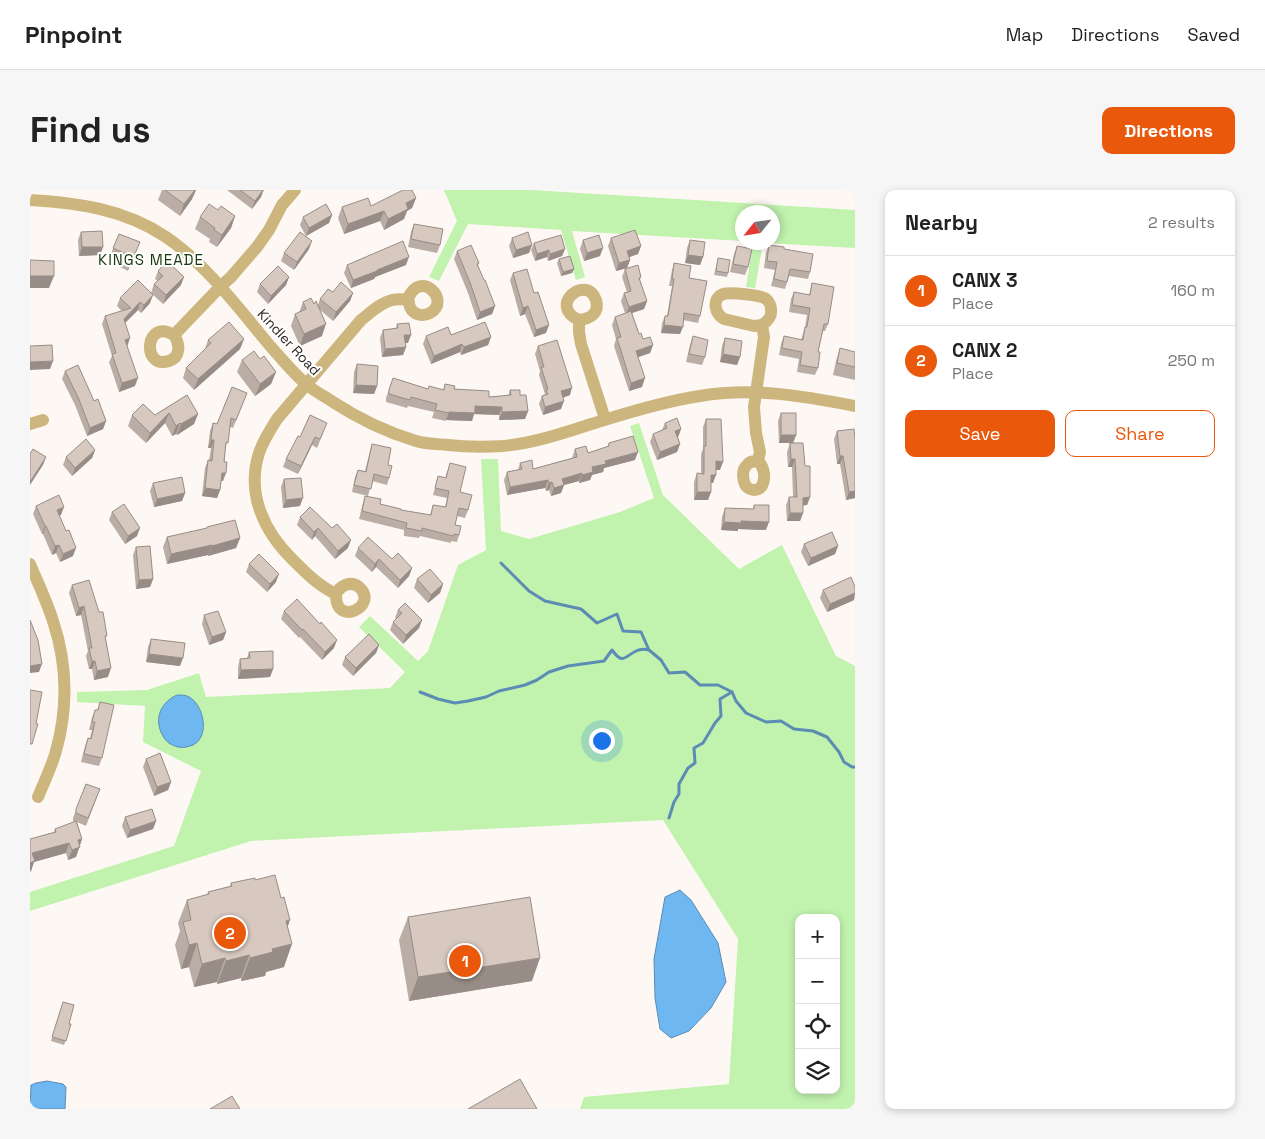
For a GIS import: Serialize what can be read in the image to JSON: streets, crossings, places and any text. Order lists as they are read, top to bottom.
{
  "streets": {
    "street": ["Kindler Road"]
  },
  "districts": ["KINGS MEADE"],
  "north": "bottom left",
  "page": {
    "header": "Pinpoint",
    "nav": ["Map", "Directions", "Saved"],
    "buttons": [
      "Directions",
      ["Save", "Share"]
    ],
    "title": "Find us",
    "heading": ["Nearby", "2 results"],
    "list": [
      {
        "mark": "1",
        "name": "CANX 3",
        "note": "Place",
        "value": "160 m"
      },
      {
        "mark": "2",
        "name": "CANX 2",
        "note": "Place",
        "value": "250 m"
      }
    ],
    "map_buttons": ["+", "−"],
    "pins": ["2", "1"]
  }
}
